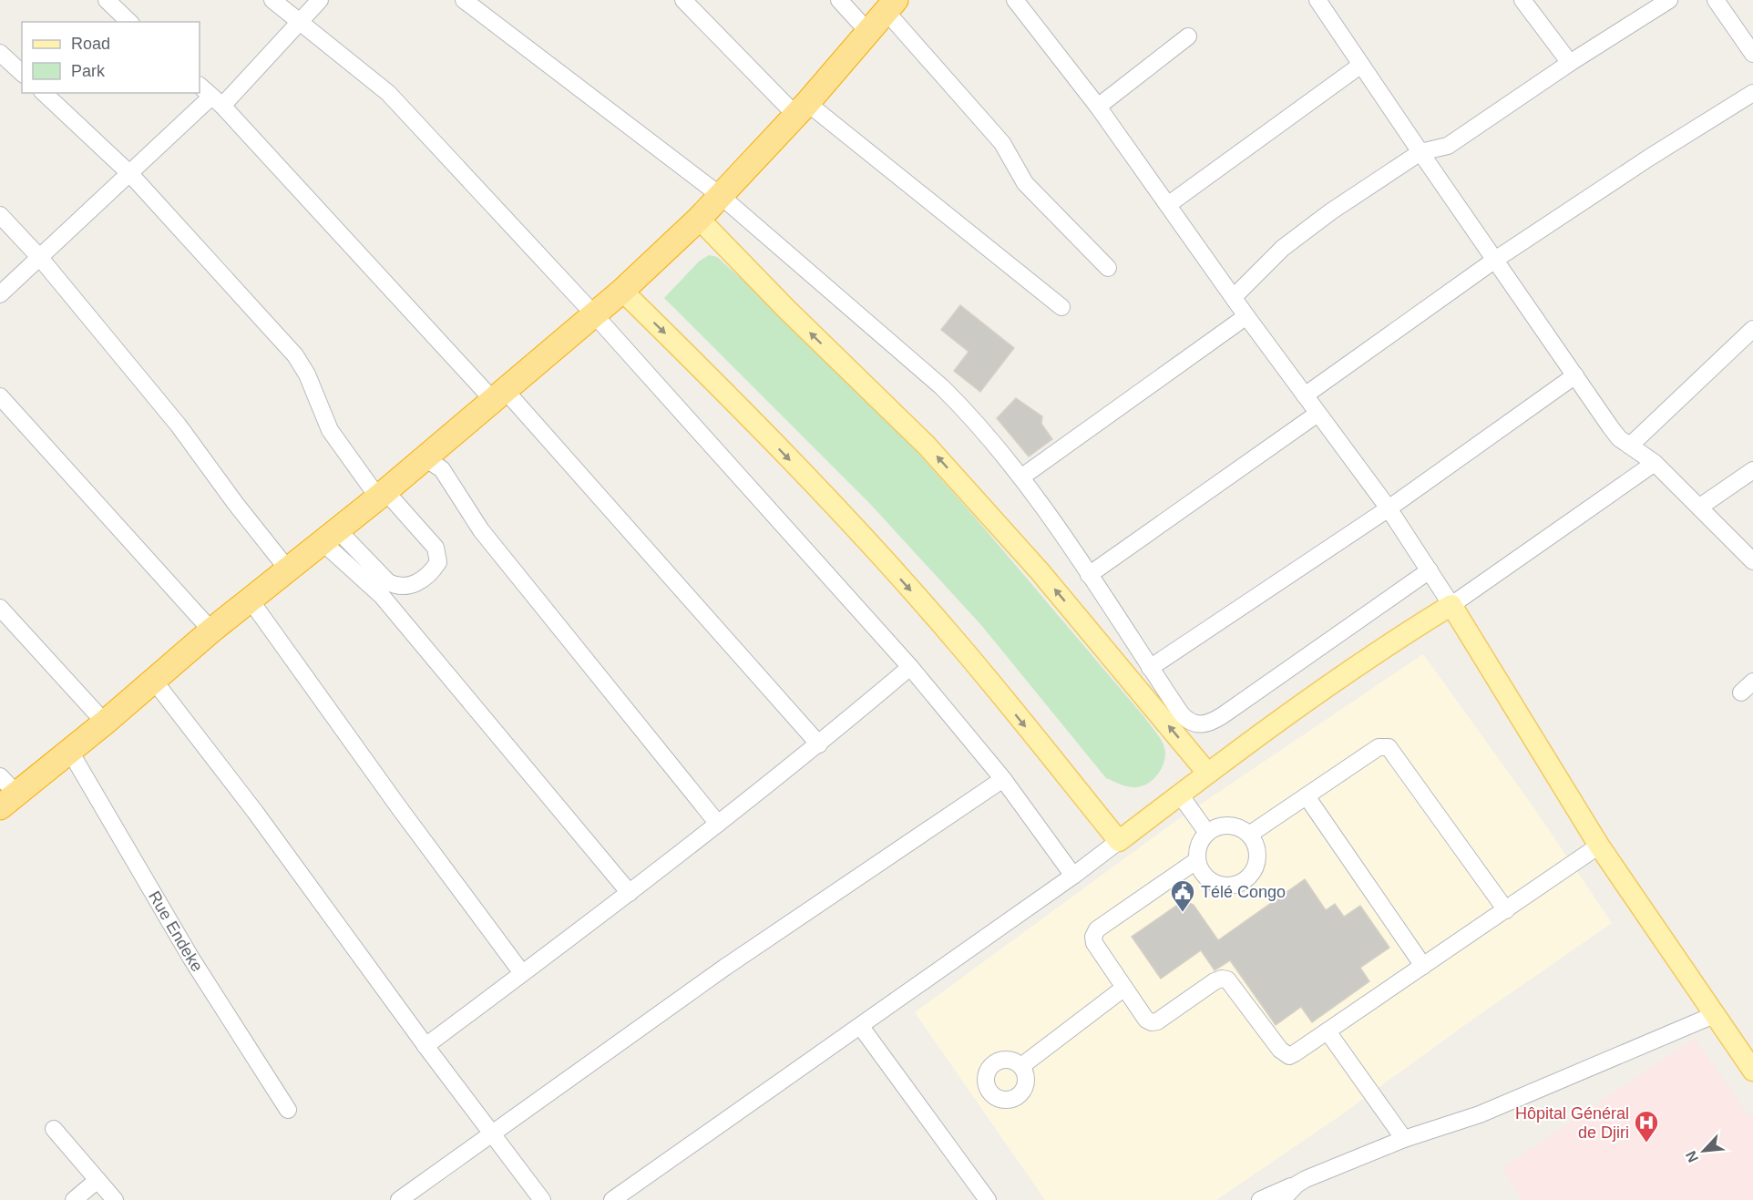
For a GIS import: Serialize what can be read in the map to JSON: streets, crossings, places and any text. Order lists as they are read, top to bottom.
{
  "streets": {
    "street": ["Rue Endeke"]
  },
  "places": {
    "public building": ["Télé Congo"],
    "hospital": ["Hôpital Général de Djiri"]
  },
  "legend": ["Road", "Park"],
  "north": "bottom left"
}
